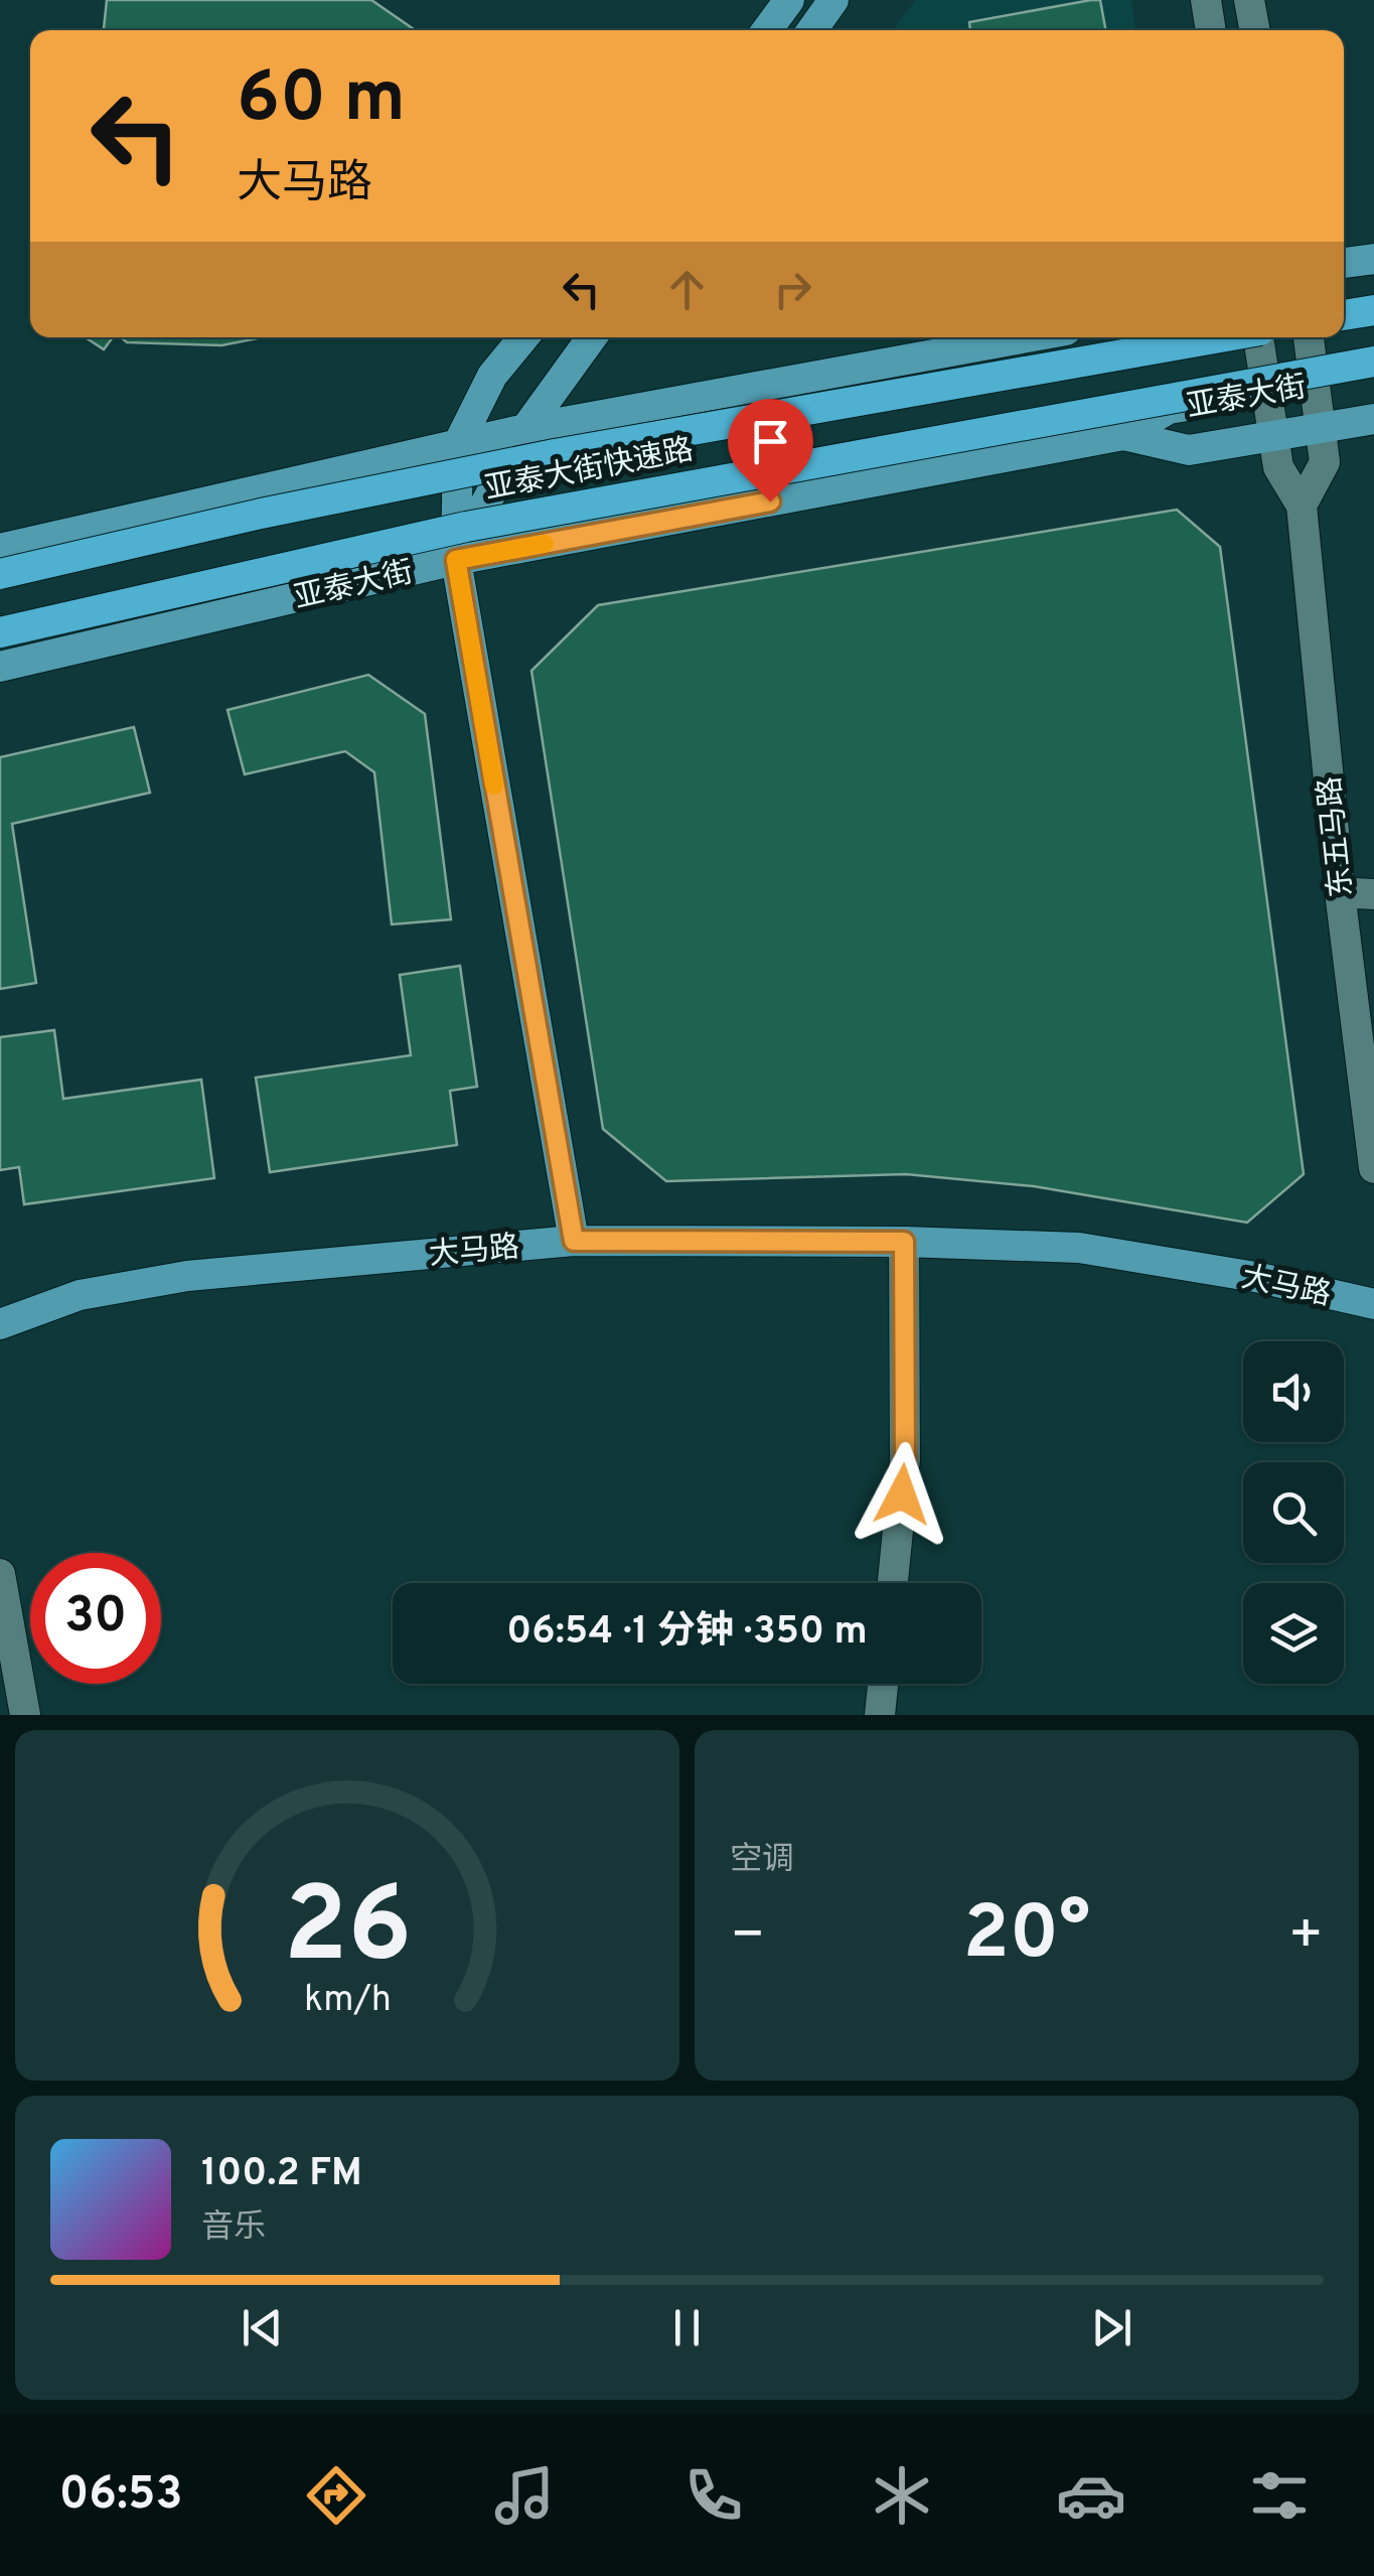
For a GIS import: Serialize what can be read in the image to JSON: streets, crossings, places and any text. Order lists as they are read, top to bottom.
{
  "streets": {
    "highway": ["亚泰大街快速路"],
    "main road": ["亚泰大街", "大马路"],
    "street": ["东五马路"]
  },
  "crossings": [
    ["亚泰大街", "东五马路"]
  ],
  "page": {
    "turn": ["60 m", "大马路"],
    "limit": "30",
    "trip": "06:54 · 1 分钟 · 350 m",
    "tile": "空调",
    "heat": ["−", "20°", "+"],
    "song": ["100.2 FM", "音乐"],
    "tabs": "06:53",
    "gauge": ["26", "km/h"]
  }
}
